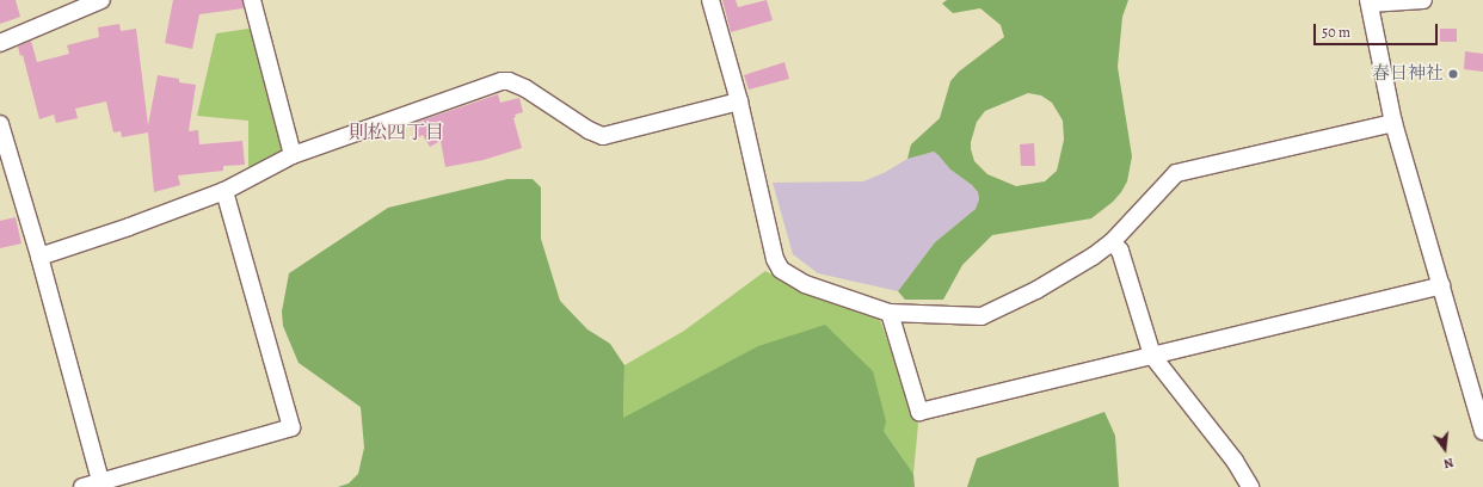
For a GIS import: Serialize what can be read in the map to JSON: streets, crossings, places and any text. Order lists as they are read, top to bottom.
{
  "districts": ["則松四丁目"],
  "places": ["春日神社"],
  "scale_bar": "50 m",
  "north": "bottom"
}
